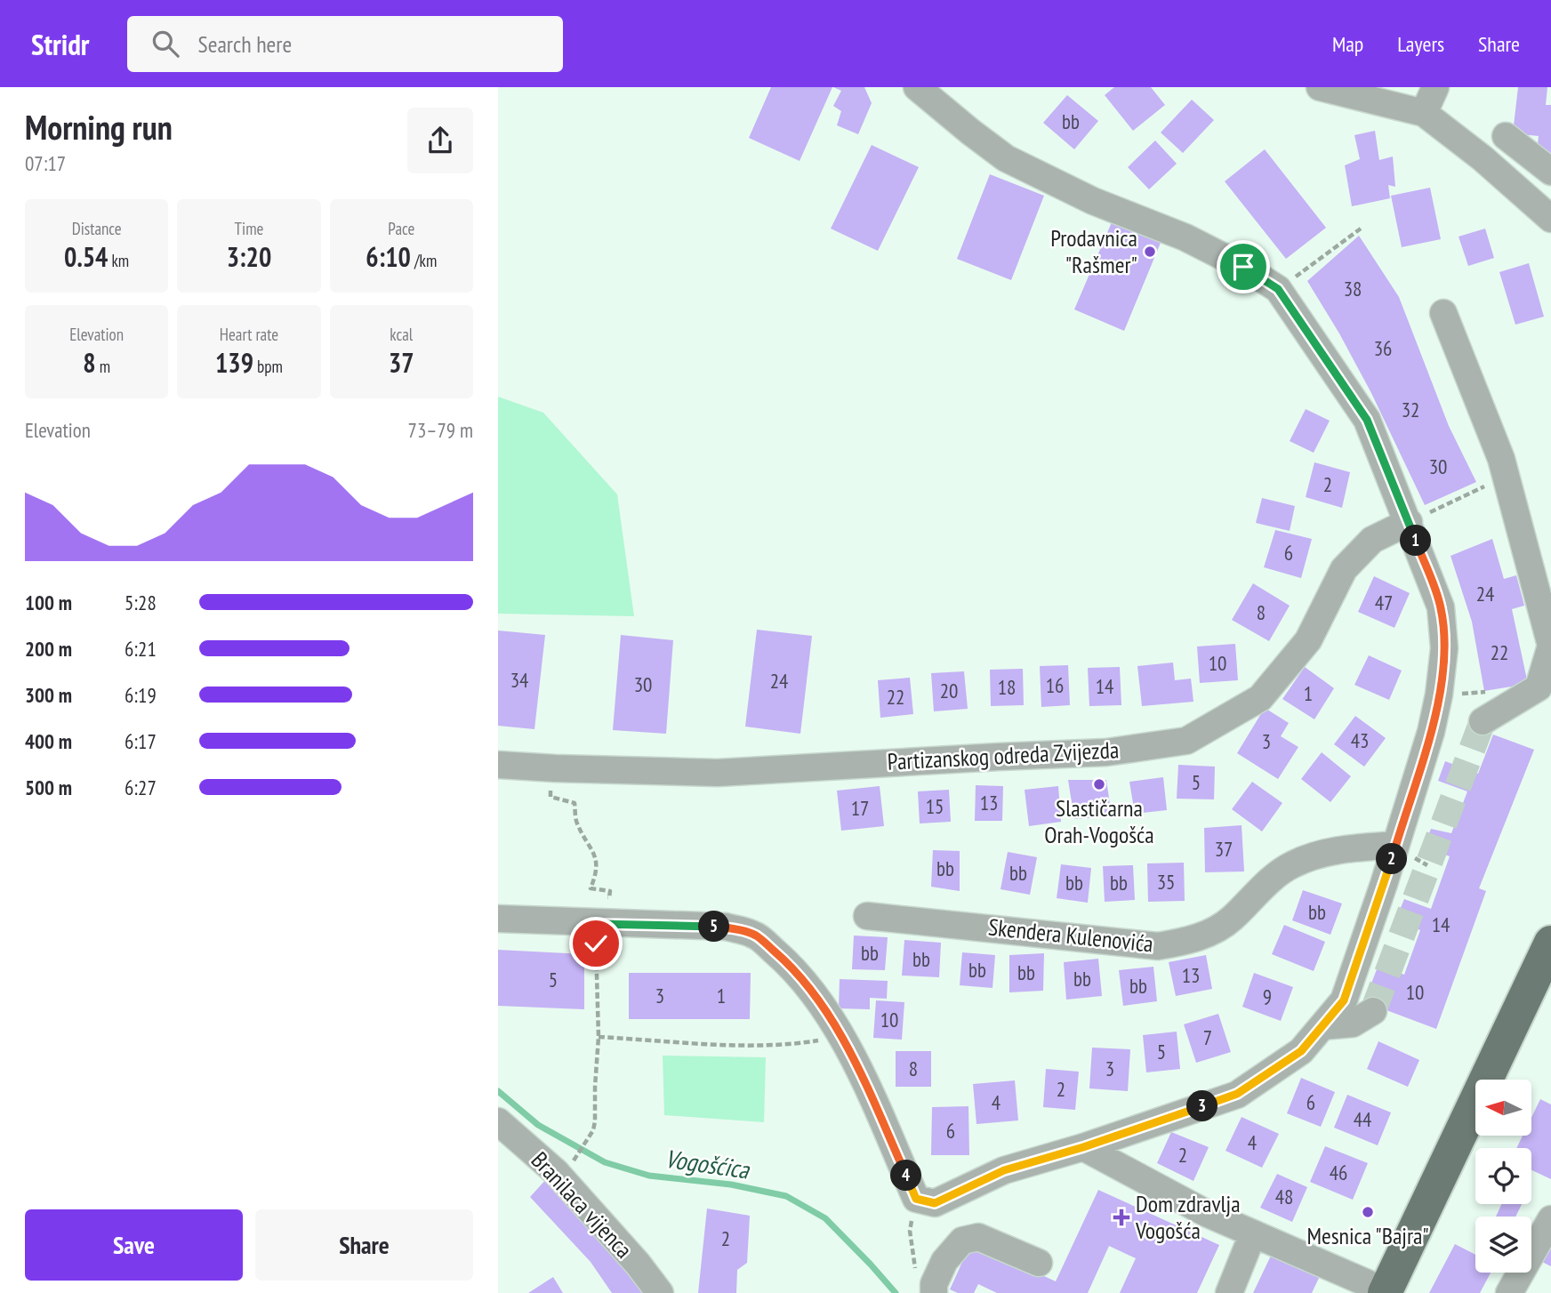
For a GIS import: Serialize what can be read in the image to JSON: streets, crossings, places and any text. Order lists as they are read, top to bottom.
{
  "streets": {
    "street": ["Partizanskog odreda Zvijezda", "Skendera Kulenovića", "Branilaca vijenca"]
  },
  "water": ["Vogošćica"],
  "places": {
    "other": ["Prodavnica \"Rašmer\"", "Slastičarna Orah-Vogošća", "Mesnica \"Bajra\""],
    "health": ["Dom zdravlja Vogošća"]
  },
  "house_numbers": [
    "bb",
    "38",
    "36",
    "32",
    "30",
    "2",
    "6",
    "24",
    "47",
    "8",
    "22",
    "10",
    "34",
    "24",
    "30",
    "16",
    "14",
    "18",
    "20",
    "1",
    "22",
    "43",
    "3",
    "5",
    "13",
    "15",
    "17",
    "37",
    "bb",
    "bb",
    "35",
    "bb",
    "bb",
    "bb",
    "14",
    "bb",
    "bb",
    "bb",
    "bb",
    "13",
    "bb",
    "5",
    "bb",
    "10",
    "3",
    "1",
    "9",
    "10",
    "7",
    "5",
    "8",
    "3",
    "2",
    "4",
    "6",
    "44",
    "6",
    "4",
    "2",
    "46",
    "48",
    "2"
  ],
  "north": "left",
  "page": {
    "header": "Stridr",
    "search": "Search here",
    "nav": ["Map", "Layers", "Share"],
    "heading": ["Morning run", "07:17"],
    "stats": [
      ["Distance", "0.54 km"],
      ["Time", "3:20"],
      ["Pace", "6:10 /km"],
      ["Elevation", "8 m"],
      ["Heart rate", "139 bpm"],
      ["kcal", "37"]
    ],
    "chart": ["Elevation", "73–79 m"],
    "pins": [
      "1",
      "2",
      "5",
      "3",
      "4"
    ],
    "list": [
      {
        "name": "100 m",
        "note": "5:28"
      },
      {
        "name": "200 m",
        "note": "6:21"
      },
      {
        "name": "300 m",
        "note": "6:19"
      },
      {
        "name": "400 m",
        "note": "6:17"
      },
      {
        "name": "500 m",
        "note": "6:27"
      }
    ],
    "buttons": ["Save", "Share"]
  }
}
